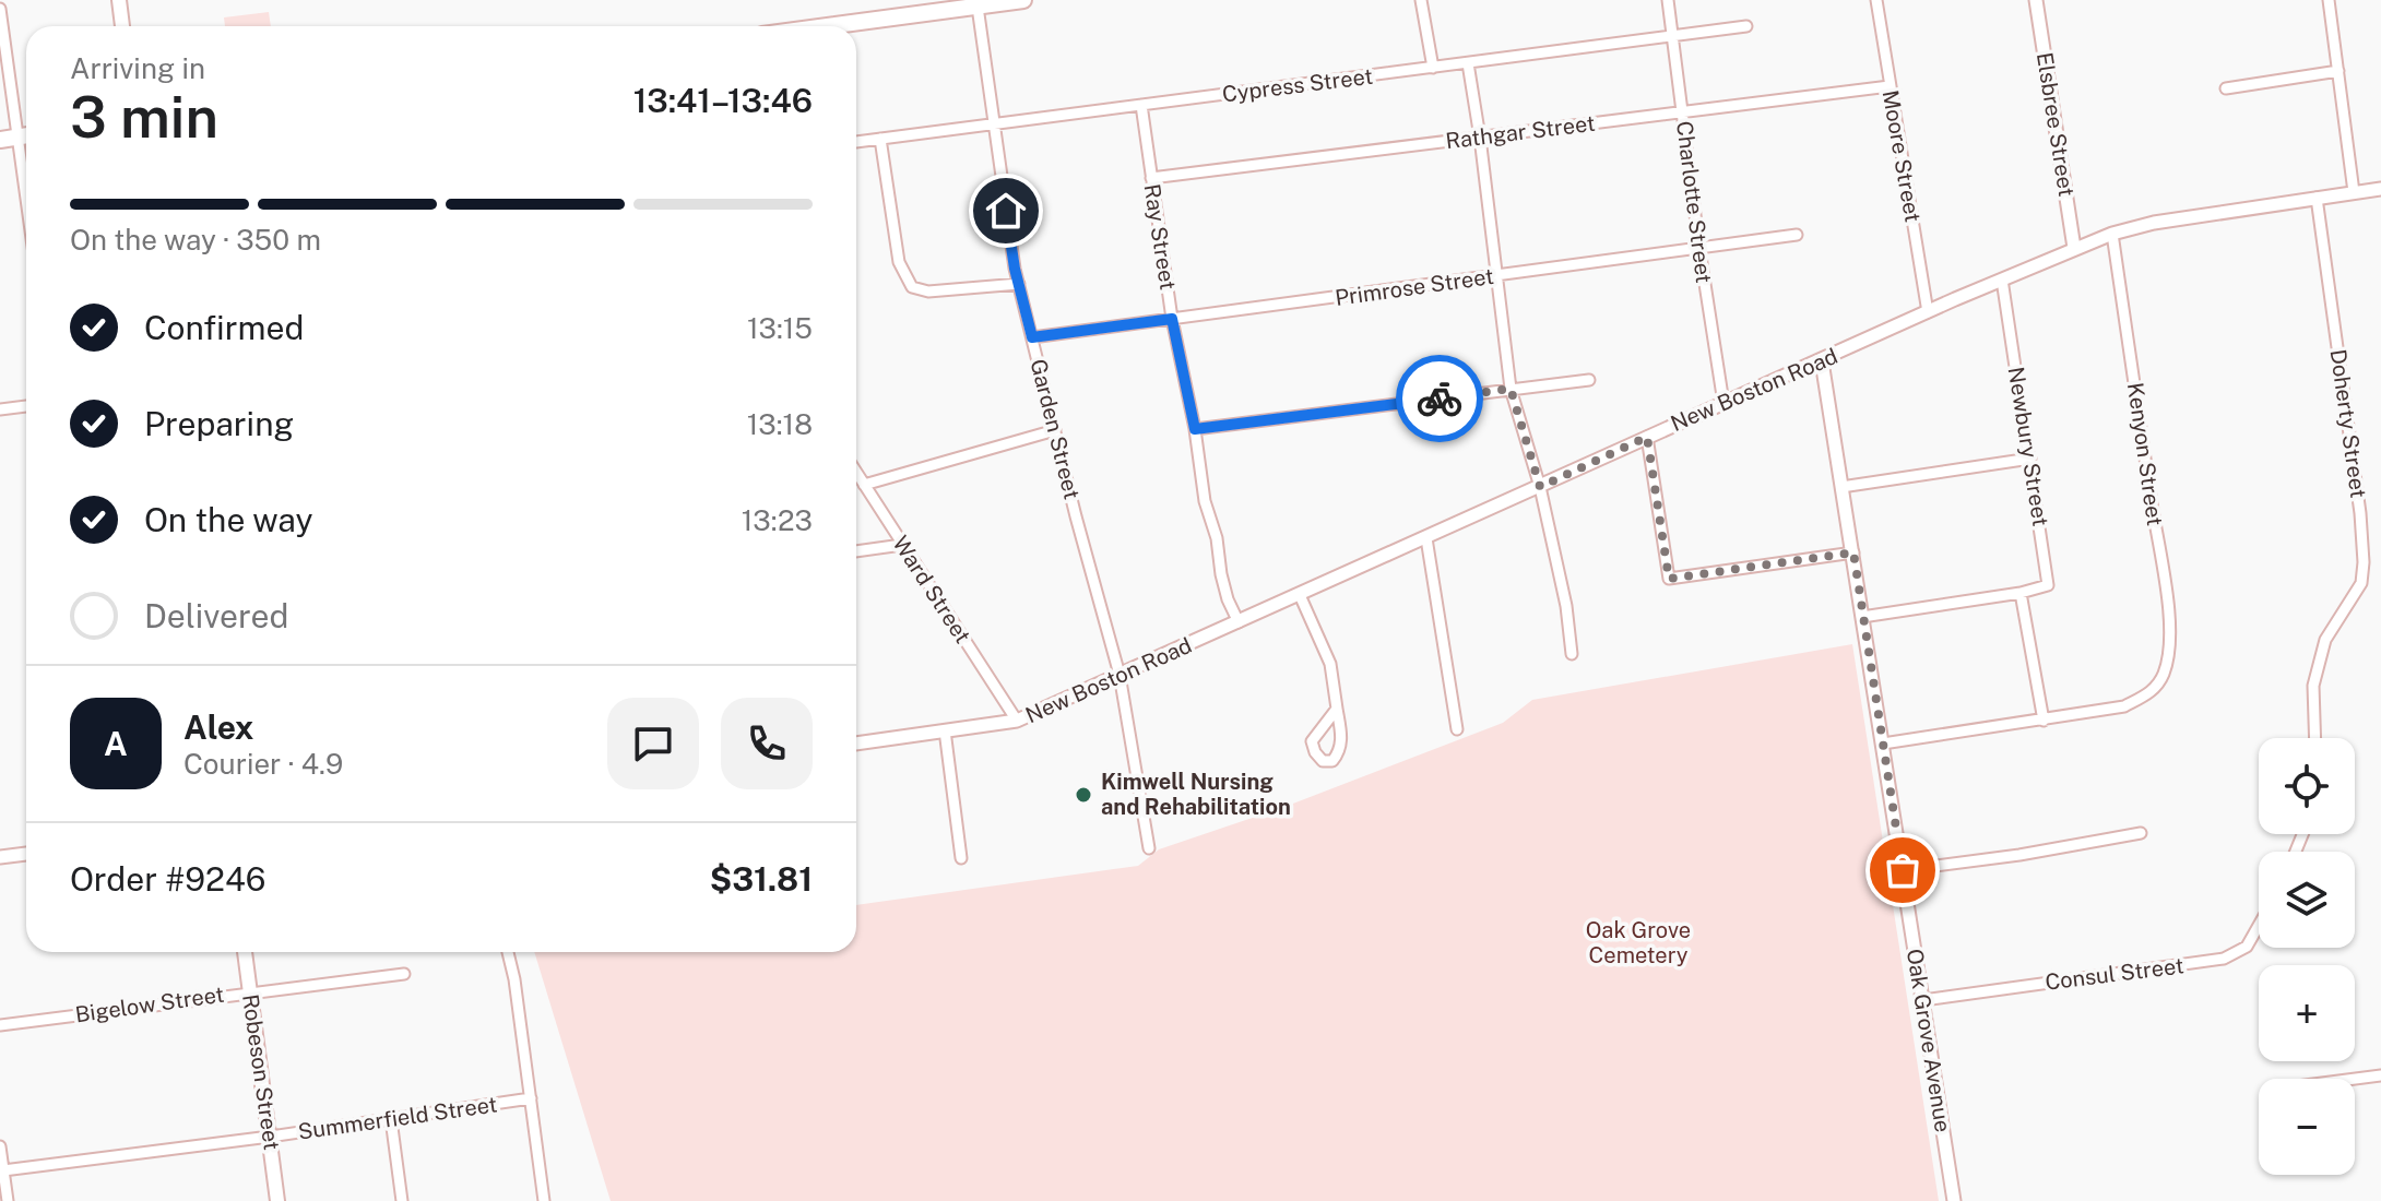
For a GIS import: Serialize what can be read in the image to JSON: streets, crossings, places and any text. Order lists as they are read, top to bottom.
{
  "streets": {
    "main road": ["Robeson Street"],
    "street": [
      "Cypress Street",
      "Elsbree Street",
      "Rathgar Street",
      "Moore Street",
      "Charlotte Street",
      "Ray Street",
      "Primrose Street",
      "New Boston Road",
      "Doherty Street",
      "Garden Street",
      "Newbury Street",
      "Kenyon Street",
      "Ward Street",
      "Consul Street",
      "Bigelow Street",
      "Oak Grove Avenue",
      "Summerfield Street"
    ]
  },
  "crossings": [
    ["Cypress Street", "Charlotte Street"],
    ["Cypress Street", "Ray Street"],
    ["Cypress Street", "Garden Street"],
    ["Elsbree Street", "New Boston Road"],
    ["Rathgar Street", "Moore Street"],
    ["Rathgar Street", "Charlotte Street"],
    ["Rathgar Street", "Ray Street"],
    ["Moore Street", "New Boston Road"],
    ["Charlotte Street", "Primrose Street"],
    ["Charlotte Street", "New Boston Road"],
    ["Ray Street", "Primrose Street"],
    ["Ray Street", "New Boston Road"],
    ["Primrose Street", "Garden Street"],
    ["New Boston Road", "Doherty Street"],
    ["New Boston Road", "Garden Street"],
    ["New Boston Road", "Newbury Street"],
    ["New Boston Road", "Kenyon Street"],
    ["New Boston Road", "Ward Street"],
    ["New Boston Road", "Oak Grove Avenue"],
    ["Consul Street", "Oak Grove Avenue"],
    ["Bigelow Street", "Robeson Street"],
    ["Robeson Street", "Summerfield Street"]
  ],
  "parks": ["Oak Grove Cemetery"],
  "places": ["Kimwell Nursing and Rehabilitation"],
  "page": {
    "heading": ["3 min", "Arriving in", "13:41–13:46"],
    "panel": [
      "Alex",
      "Courier · 4.9",
      "Order #9246",
      "$31.81"
    ],
    "bar": "On the way · 350 m",
    "list": [
      ["Confirmed", "13:15"],
      ["Preparing", "13:18"],
      ["On the way", "13:23"],
      "Delivered"
    ],
    "round": "A",
    "map_buttons": ["+", "−"]
  }
}
